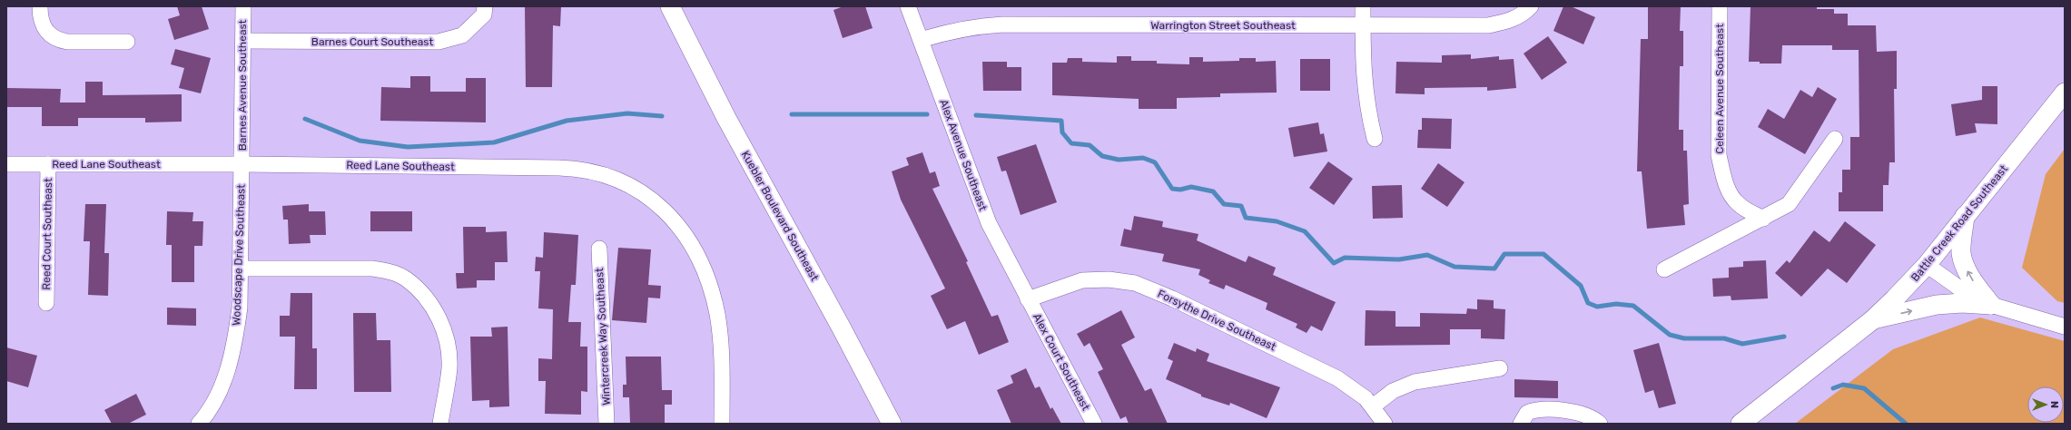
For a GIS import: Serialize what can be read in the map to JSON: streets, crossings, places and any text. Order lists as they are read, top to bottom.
{
  "streets": {
    "main road": ["Kuebler Boulevard Southeast", "Battle Creek Road Southeast"],
    "street": [
      "Warrington Street Southeast",
      "Barnes Court Southeast",
      "Barnes Avenue Southeast",
      "Celeen Avenue Southeast",
      "Alex Avenue Southeast",
      "Reed Lane Southeast",
      "Reed Court Southeast",
      "Woodscape Drive Southeast",
      "Forsythe Drive Southeast",
      "Wintercreek Way Southeast",
      "Alex Court Southeast"
    ]
  },
  "crossings": [
    ["Warrington Street Southeast", "Alex Avenue Southeast"],
    ["Barnes Court Southeast", "Barnes Avenue Southeast"],
    ["Barnes Avenue Southeast", "Reed Lane Southeast"],
    ["Barnes Avenue Southeast", "Woodscape Drive Southeast"],
    ["Alex Avenue Southeast", "Forsythe Drive Southeast"],
    ["Alex Avenue Southeast", "Alex Court Southeast"],
    ["Reed Lane Southeast", "Reed Court Southeast"],
    ["Reed Lane Southeast", "Woodscape Drive Southeast"],
    ["Forsythe Drive Southeast", "Alex Court Southeast"]
  ],
  "north": "right"
}
